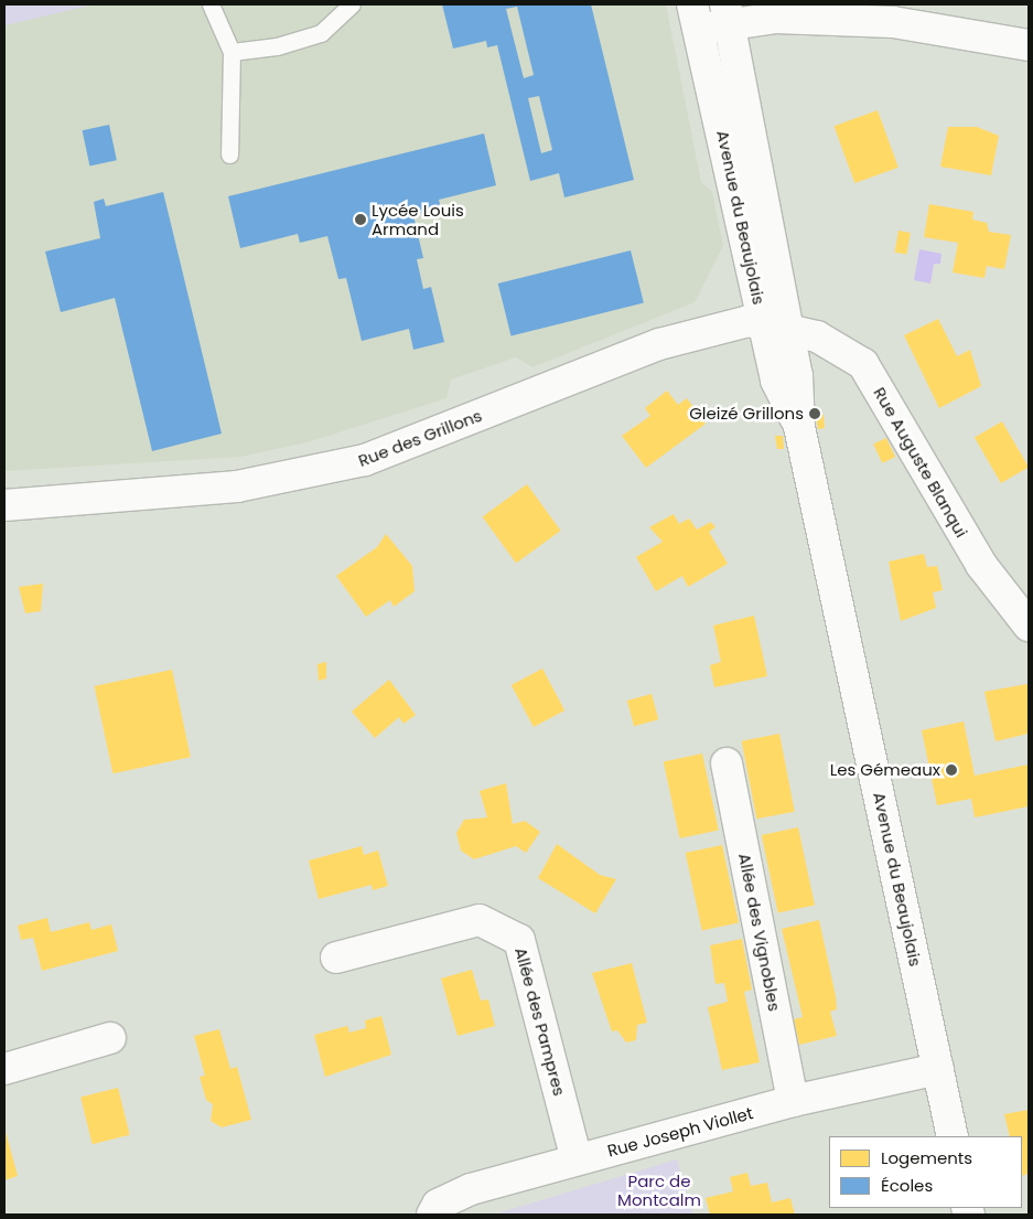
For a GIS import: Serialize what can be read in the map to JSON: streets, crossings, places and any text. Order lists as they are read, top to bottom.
{
  "streets": {
    "street": [
      "Avenue du Beaujolais",
      "Rue des Grillons",
      "Rue Auguste Blanqui",
      "Allée des Vignobles",
      "Allée des Pampres",
      "Rue Joseph Viollet"
    ]
  },
  "crossings": [
    ["Avenue du Beaujolais", "Rue des Grillons"],
    ["Avenue du Beaujolais", "Rue Auguste Blanqui"],
    ["Avenue du Beaujolais", "Rue Joseph Viollet"],
    ["Rue des Grillons", "Rue Auguste Blanqui"],
    ["Allée des Vignobles", "Rue Joseph Viollet"],
    ["Allée des Pampres", "Rue Joseph Viollet"]
  ],
  "parks": ["Parc de Montcalm"],
  "places": ["Lycée Louis Armand", "Gleizé Grillons", "Les Gémeaux"],
  "legend": ["Logements", "Écoles"]
}
